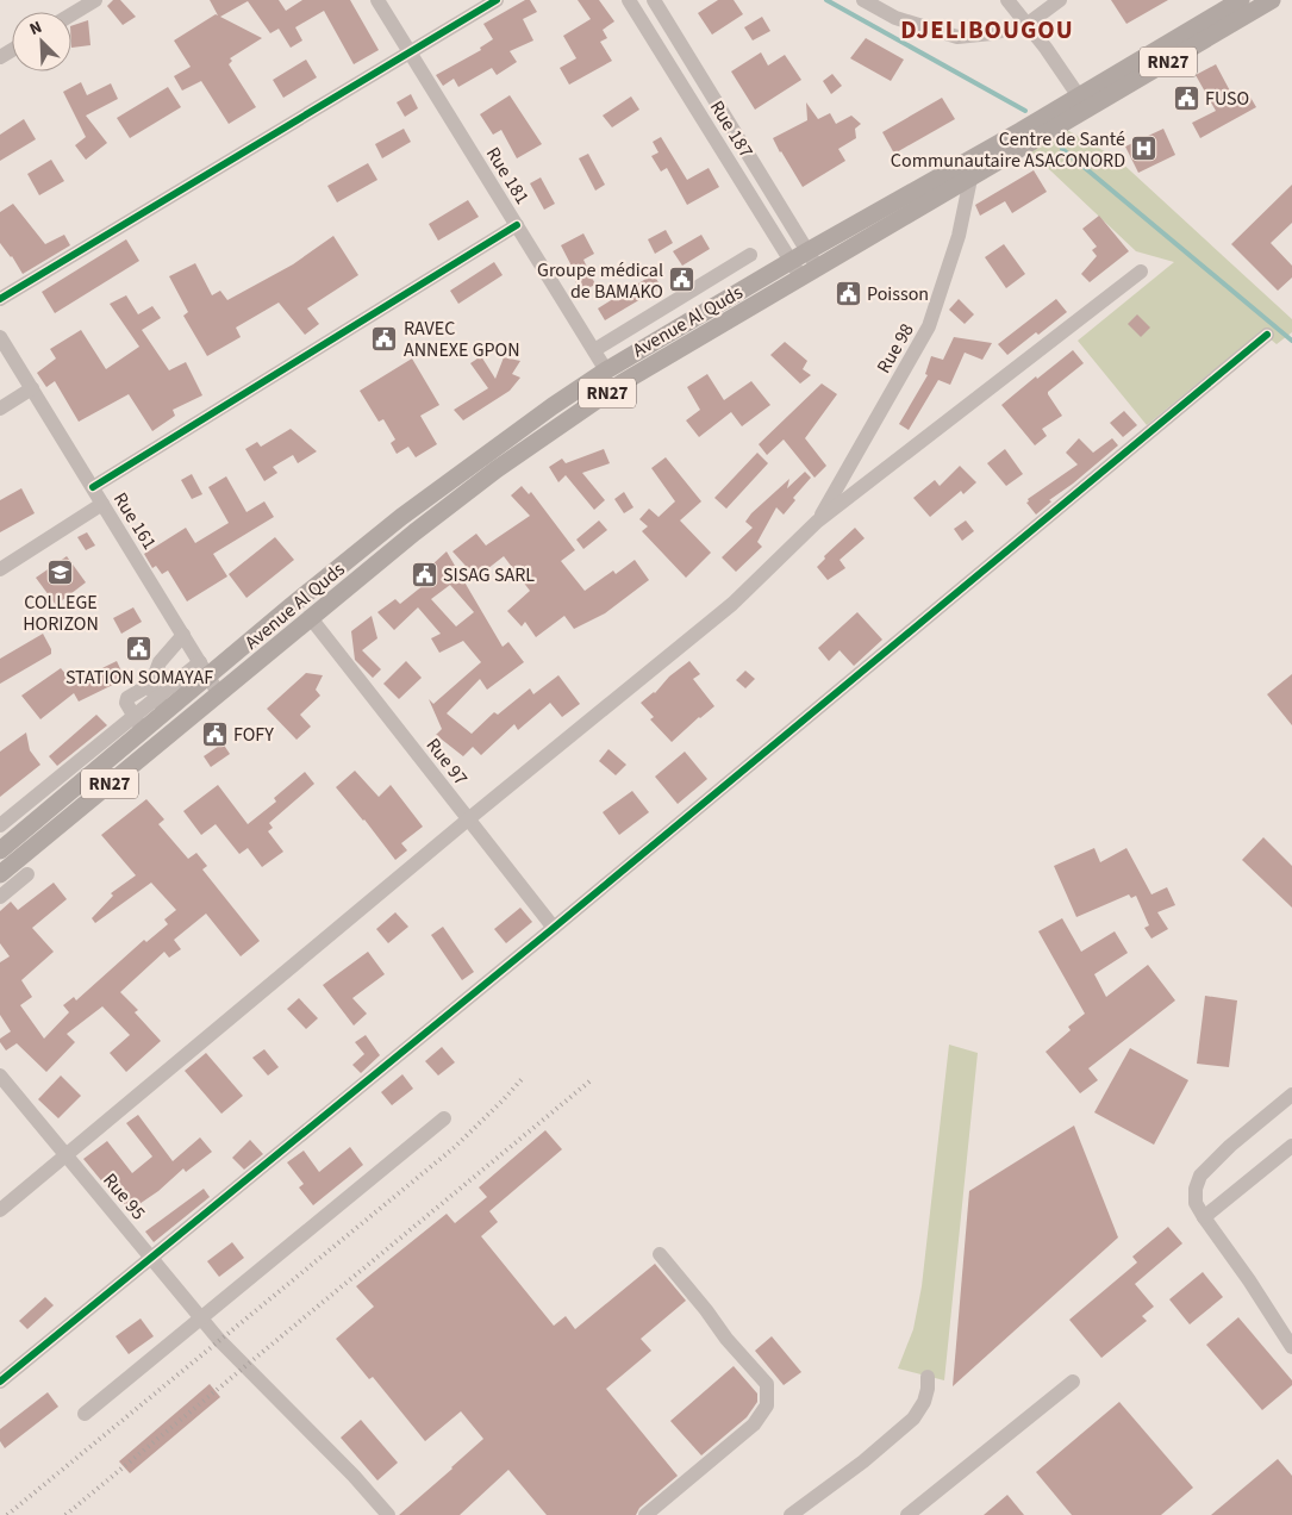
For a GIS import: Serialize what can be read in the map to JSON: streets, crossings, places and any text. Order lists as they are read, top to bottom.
{
  "streets": {
    "main road": ["RN27", "Avenue Al Quds"],
    "street": [
      "Rue 187",
      "Rue 181",
      "Rue 98",
      "Rue 161",
      "Rue 97",
      "Rue 95"
    ]
  },
  "crossings": [
    ["Rue 187", "Avenue Al Quds"],
    ["Rue 181", "Avenue Al Quds"],
    ["Avenue Al Quds", "Rue 98"],
    ["Avenue Al Quds", "Rue 161"],
    ["Avenue Al Quds", "Rue 97"]
  ],
  "districts": ["DJELIBOUGOU"],
  "places": {
    "public building": [
      "FUSO",
      "Groupe médical de BAMAKO",
      "Poisson",
      "RAVEC ANNEXE GPON",
      "SISAG SARL",
      "STATION SOMAYAF",
      "FOFY"
    ],
    "hospital": ["Centre de Santé Communautaire ASACONORD"],
    "school or university": ["COLLEGE HORIZON"]
  },
  "north": "top left"
}
